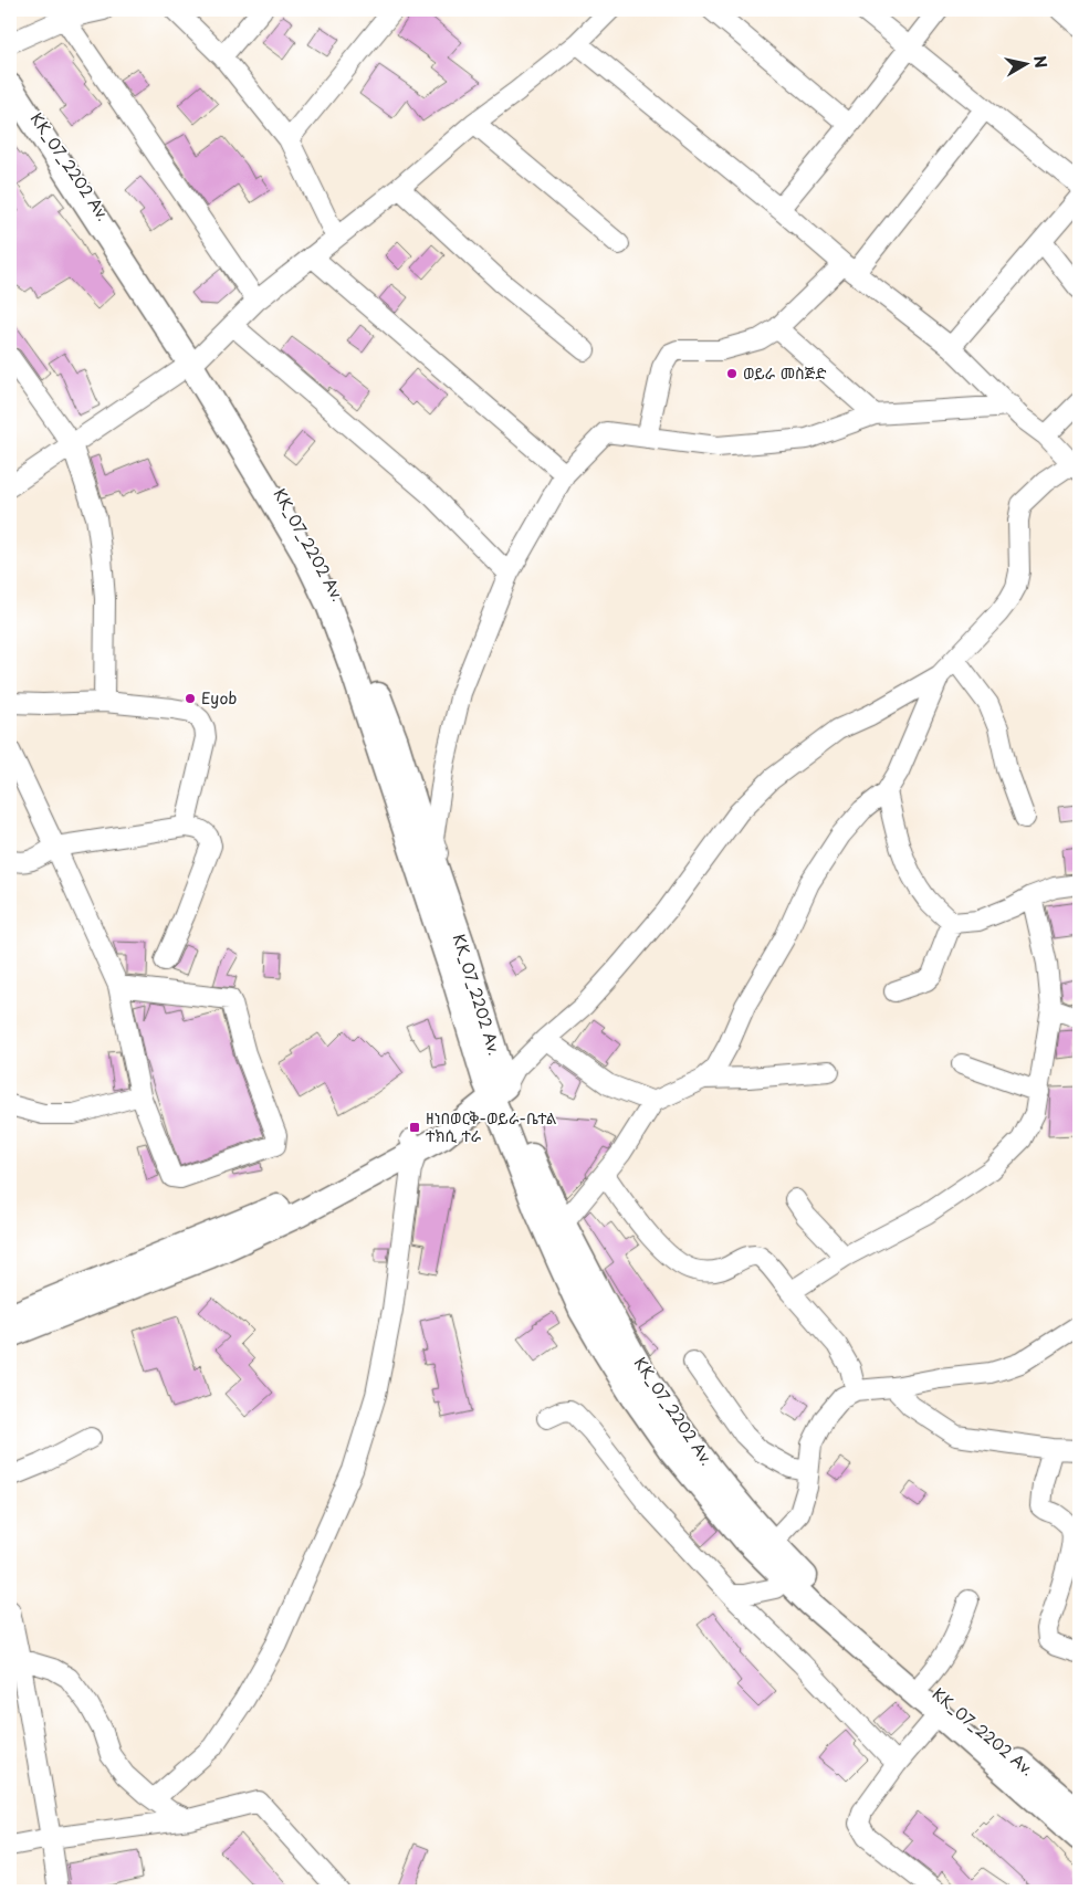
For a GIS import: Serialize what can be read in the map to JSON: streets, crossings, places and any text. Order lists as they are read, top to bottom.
{
  "streets": {
    "main road": ["KK_07_2202 Av."]
  },
  "places": {
    "other": ["ወይራ መስጅድ", "Eyob"],
    "transit": ["ዘነበወርቅ-ወይራ-ቤተል ተክሲ ተራ"]
  },
  "north": "right"
}
